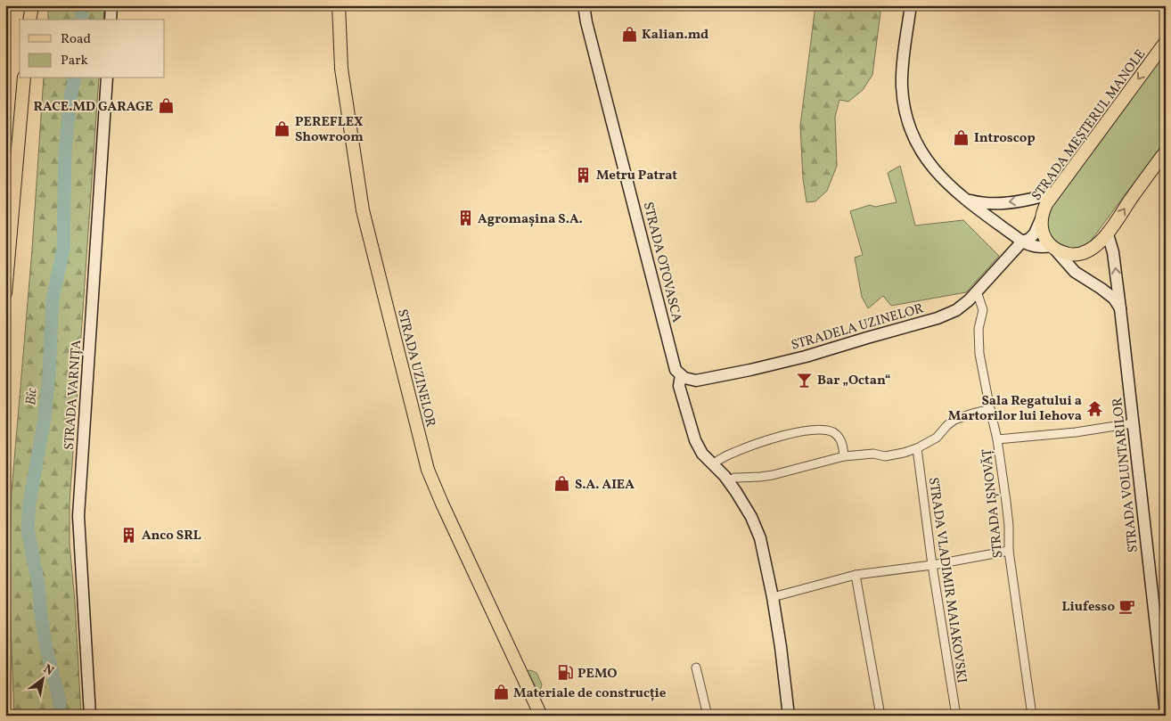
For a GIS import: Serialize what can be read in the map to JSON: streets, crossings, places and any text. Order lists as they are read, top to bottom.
{
  "streets": {
    "main road": ["STRADA MEȘTERUL MANOLE", "STRADA UZINELOR"],
    "street": [
      "STRADA OTOVASCA",
      "STRADELA UZINELOR",
      "STRADA VARNIȚA",
      "STRADA VOLUNTARILOR",
      "STRADA IȘNOVĂȚ",
      "STRADA VLADIMIR MAIAKOVSKI"
    ]
  },
  "crossings": [
    ["STRADA MEȘTERUL MANOLE", "STRADELA UZINELOR"],
    ["STRADA OTOVASCA", "STRADELA UZINELOR"],
    ["STRADELA UZINELOR", "STRADA IȘNOVĂȚ"]
  ],
  "water": ["Bîc"],
  "places": {
    "shop": [
      "Kalian.md",
      "RACE.MD GARAGE",
      "PEREFLEX Showroom",
      "Introscop",
      "S.A. AIEA",
      "Materiale de construcție"
    ],
    "building": ["Metru Patrat", "Agromașina S.A.", "Anco SRL"],
    "bar": ["Bar „Octan“"],
    "temple": ["Sala Regatului a Martorilor lui Iehova"],
    "cafe": ["Liufesso"],
    "fuel station": ["PEMO"]
  },
  "legend": ["Road", "Park"],
  "north": "top right"
}
